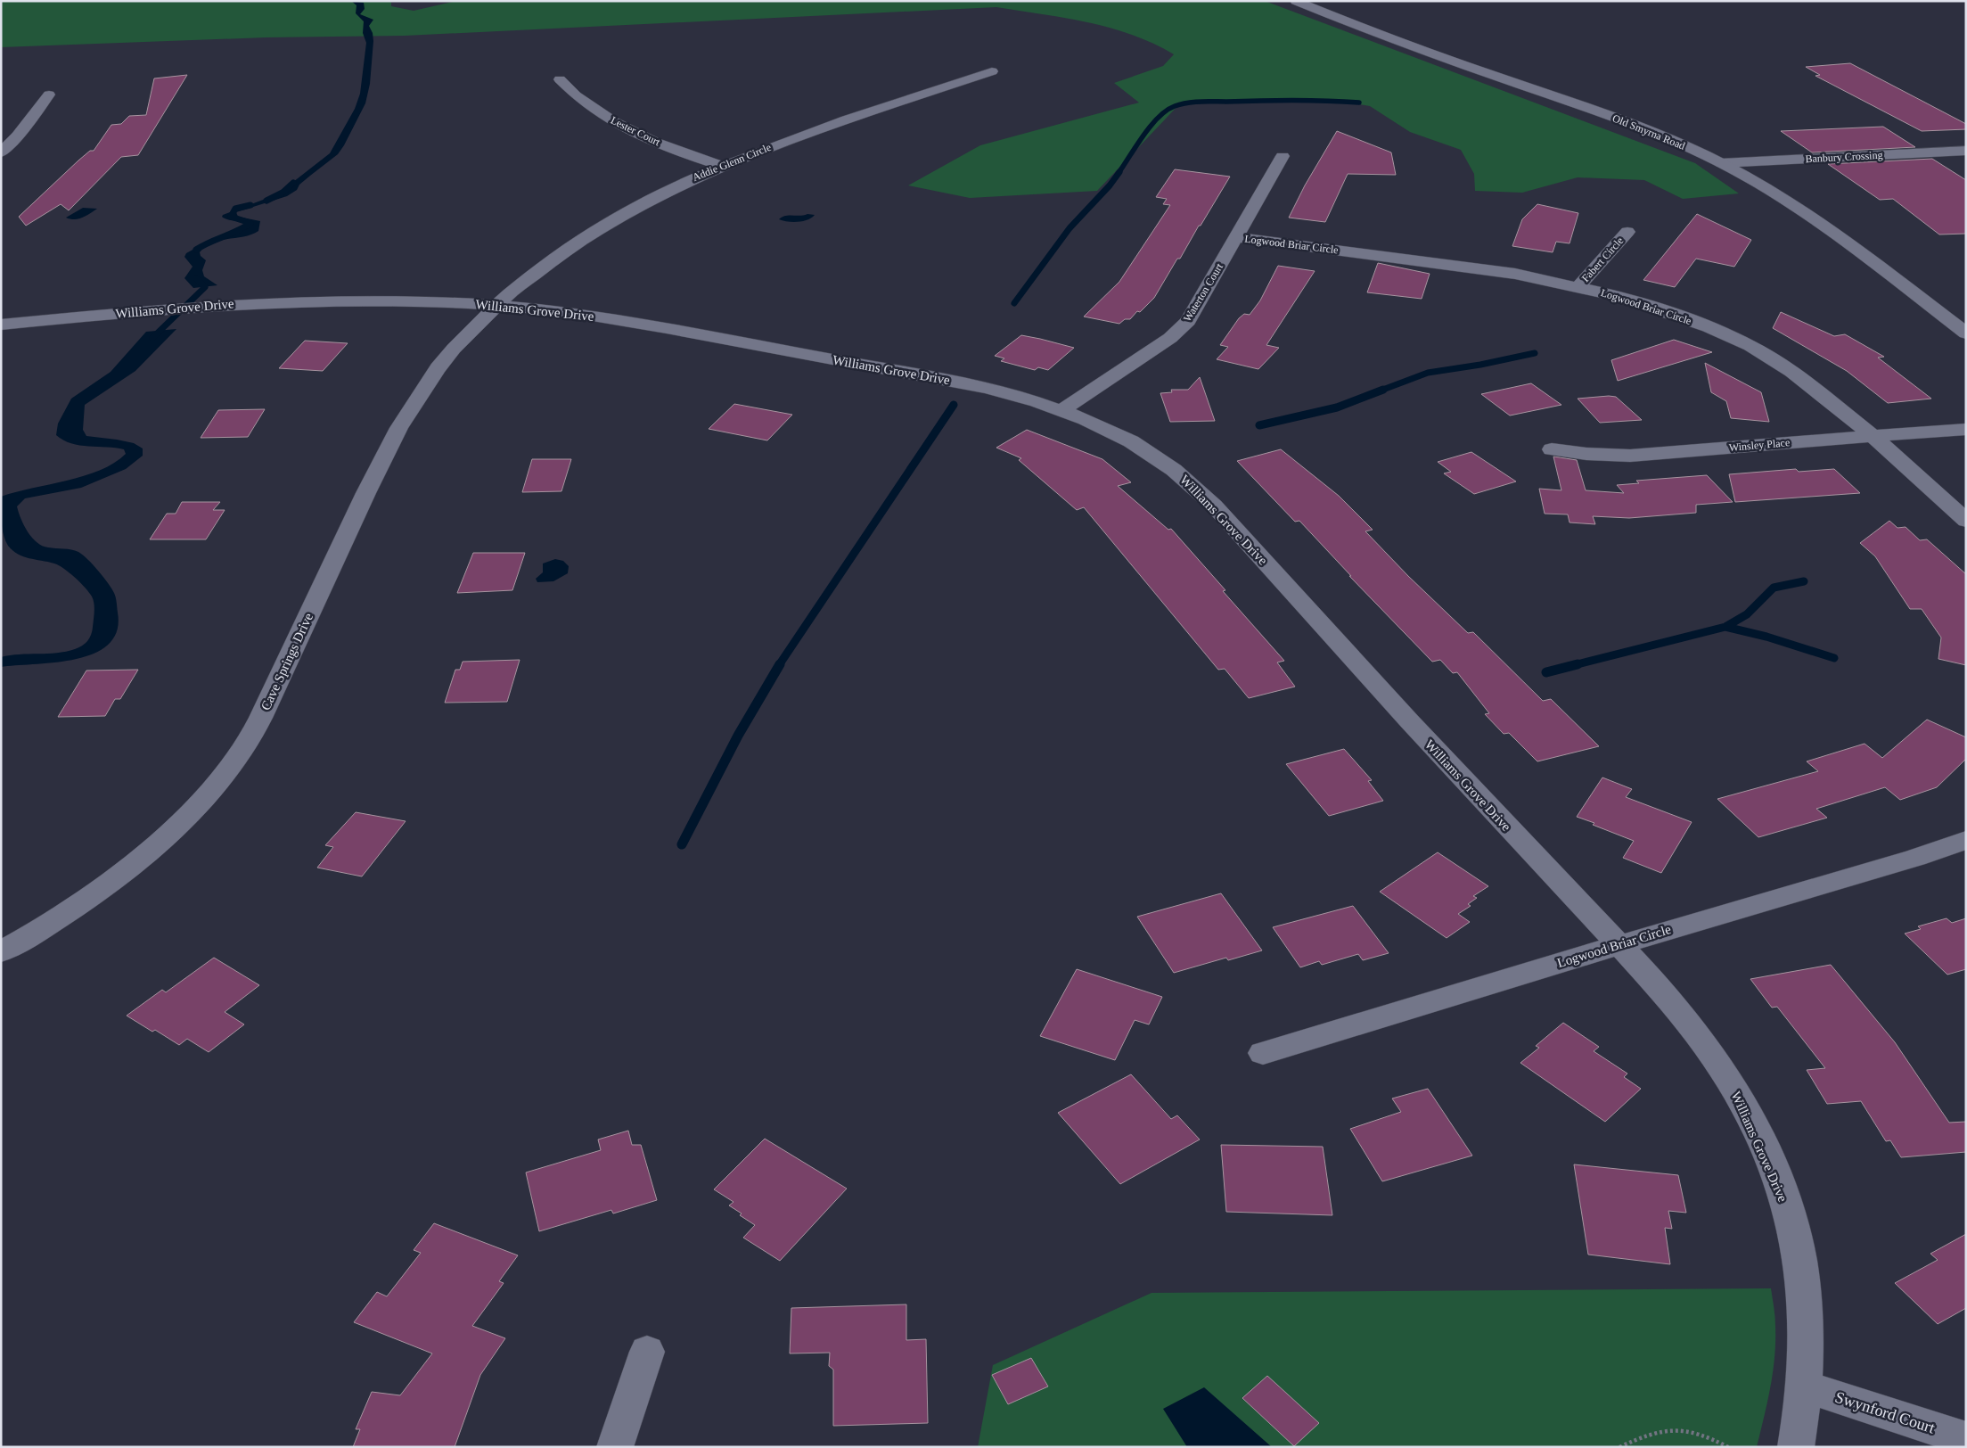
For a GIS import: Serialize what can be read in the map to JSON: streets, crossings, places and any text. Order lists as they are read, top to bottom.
{
  "streets": {
    "street": [
      "Lester Court",
      "Old Smyrna Road",
      "Banbury Crossing",
      "Addie Glenn Circle",
      "Logwood Briar Circle",
      "Fabert Circle",
      "Waterton Court",
      "Williams Grove Drive",
      "Winsley Place",
      "Cave Springs Drive",
      "Swynford Court"
    ]
  },
  "crossings": [
    ["Lester Court", "Addie Glenn Circle"],
    ["Old Smyrna Road", "Banbury Crossing"],
    ["Addie Glenn Circle", "Williams Grove Drive"],
    ["Addie Glenn Circle", "Cave Springs Drive"],
    ["Logwood Briar Circle", "Fabert Circle"],
    ["Logwood Briar Circle", "Waterton Court"],
    ["Logwood Briar Circle", "Williams Grove Drive"],
    ["Logwood Briar Circle", "Winsley Place"],
    ["Waterton Court", "Williams Grove Drive"],
    ["Williams Grove Drive", "Cave Springs Drive"],
    ["Williams Grove Drive", "Swynford Court"]
  ]
}
